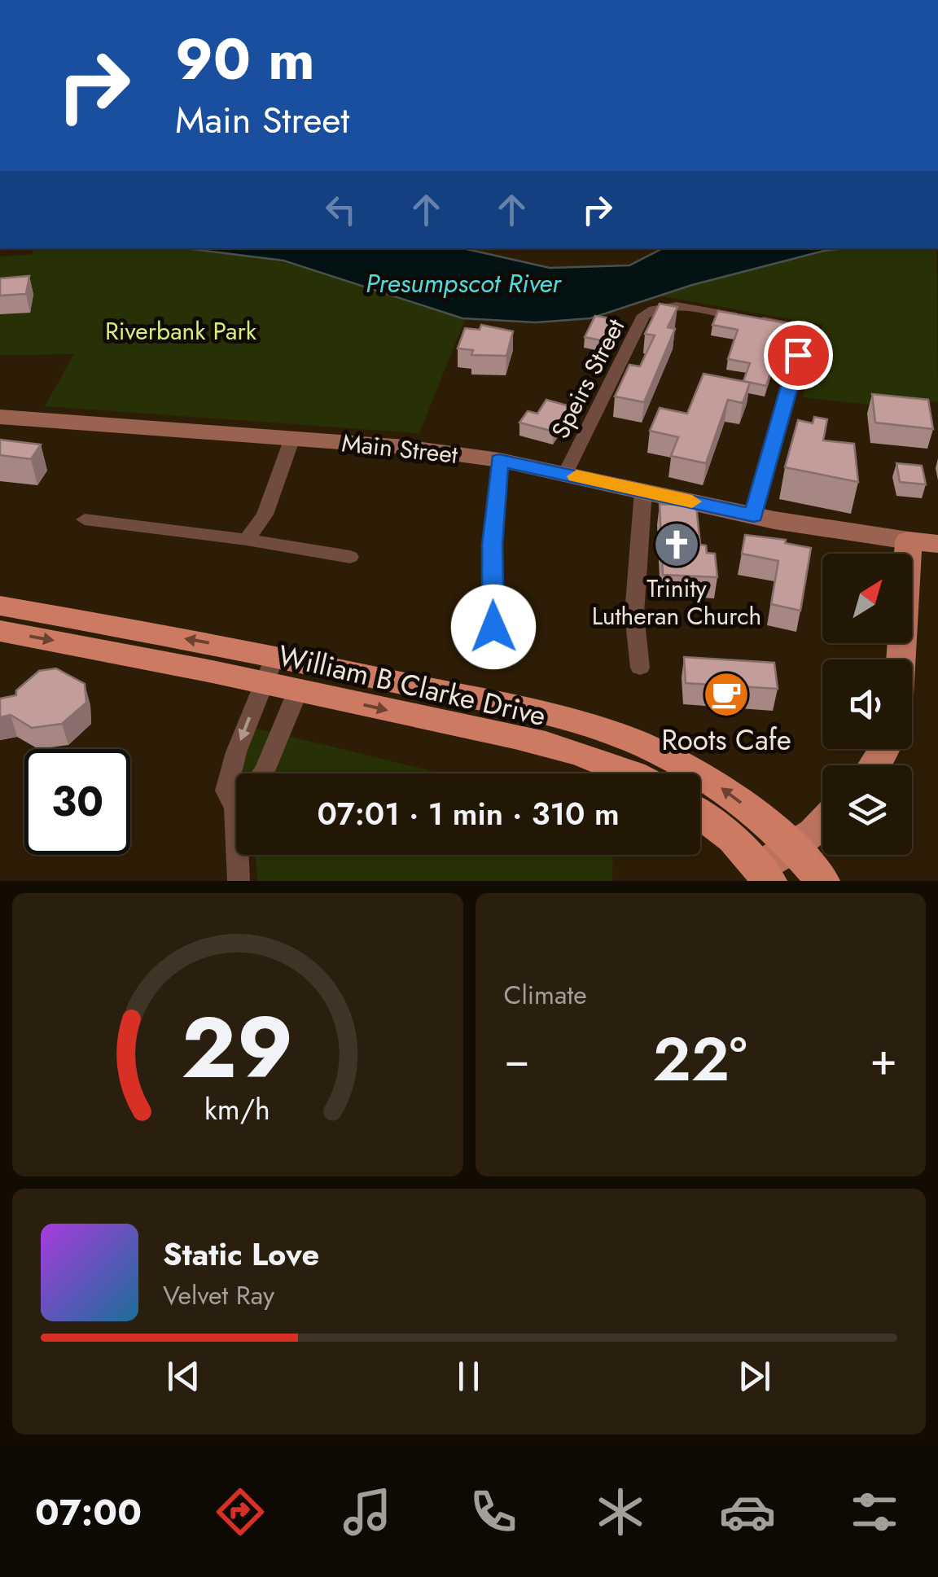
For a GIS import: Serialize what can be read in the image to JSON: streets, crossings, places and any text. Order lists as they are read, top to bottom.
{
  "streets": {
    "highway": ["William B Clarke Drive"],
    "main road": ["Main Street"],
    "street": ["Speirs Street"]
  },
  "crossings": [
    ["Speirs Street", "Main Street"]
  ],
  "water": ["Presumpscot River"],
  "parks": ["Riverbank Park"],
  "places": {
    "church": ["Trinity Lutheran Church"],
    "cafe": ["Roots Cafe"]
  },
  "north": "top right",
  "page": {
    "turn": ["90 m", "Main Street"],
    "limit": "30",
    "trip": "07:01 · 1 min · 310 m",
    "tile": "Climate",
    "heat": ["−", "22°", "+"],
    "song": ["Static Love", "Velvet Ray"],
    "tabs": "07:00",
    "gauge": ["29", "km/h"]
  }
}
